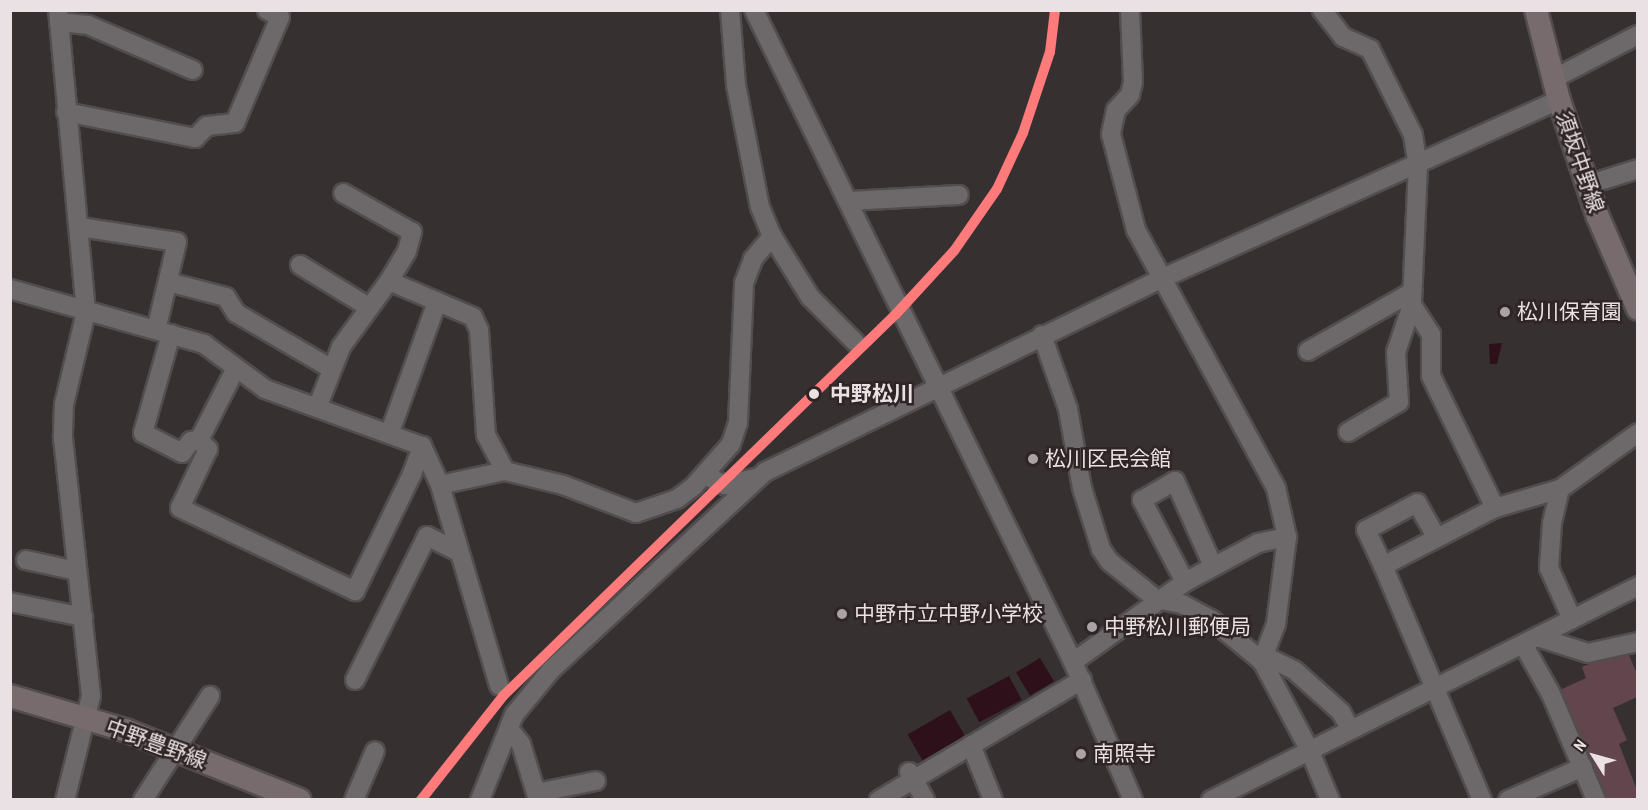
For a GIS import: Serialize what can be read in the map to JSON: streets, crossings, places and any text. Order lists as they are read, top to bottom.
{
  "streets": {
    "main road": ["須坂中野線", "中野豊野線"]
  },
  "places": [
    "松川保育園",
    "中野松川",
    "松川区民会館",
    "中野市立中野小学校",
    "中野松川郵便局",
    "南照寺"
  ],
  "lines": ["transit line N"],
  "north": "top left"
}
